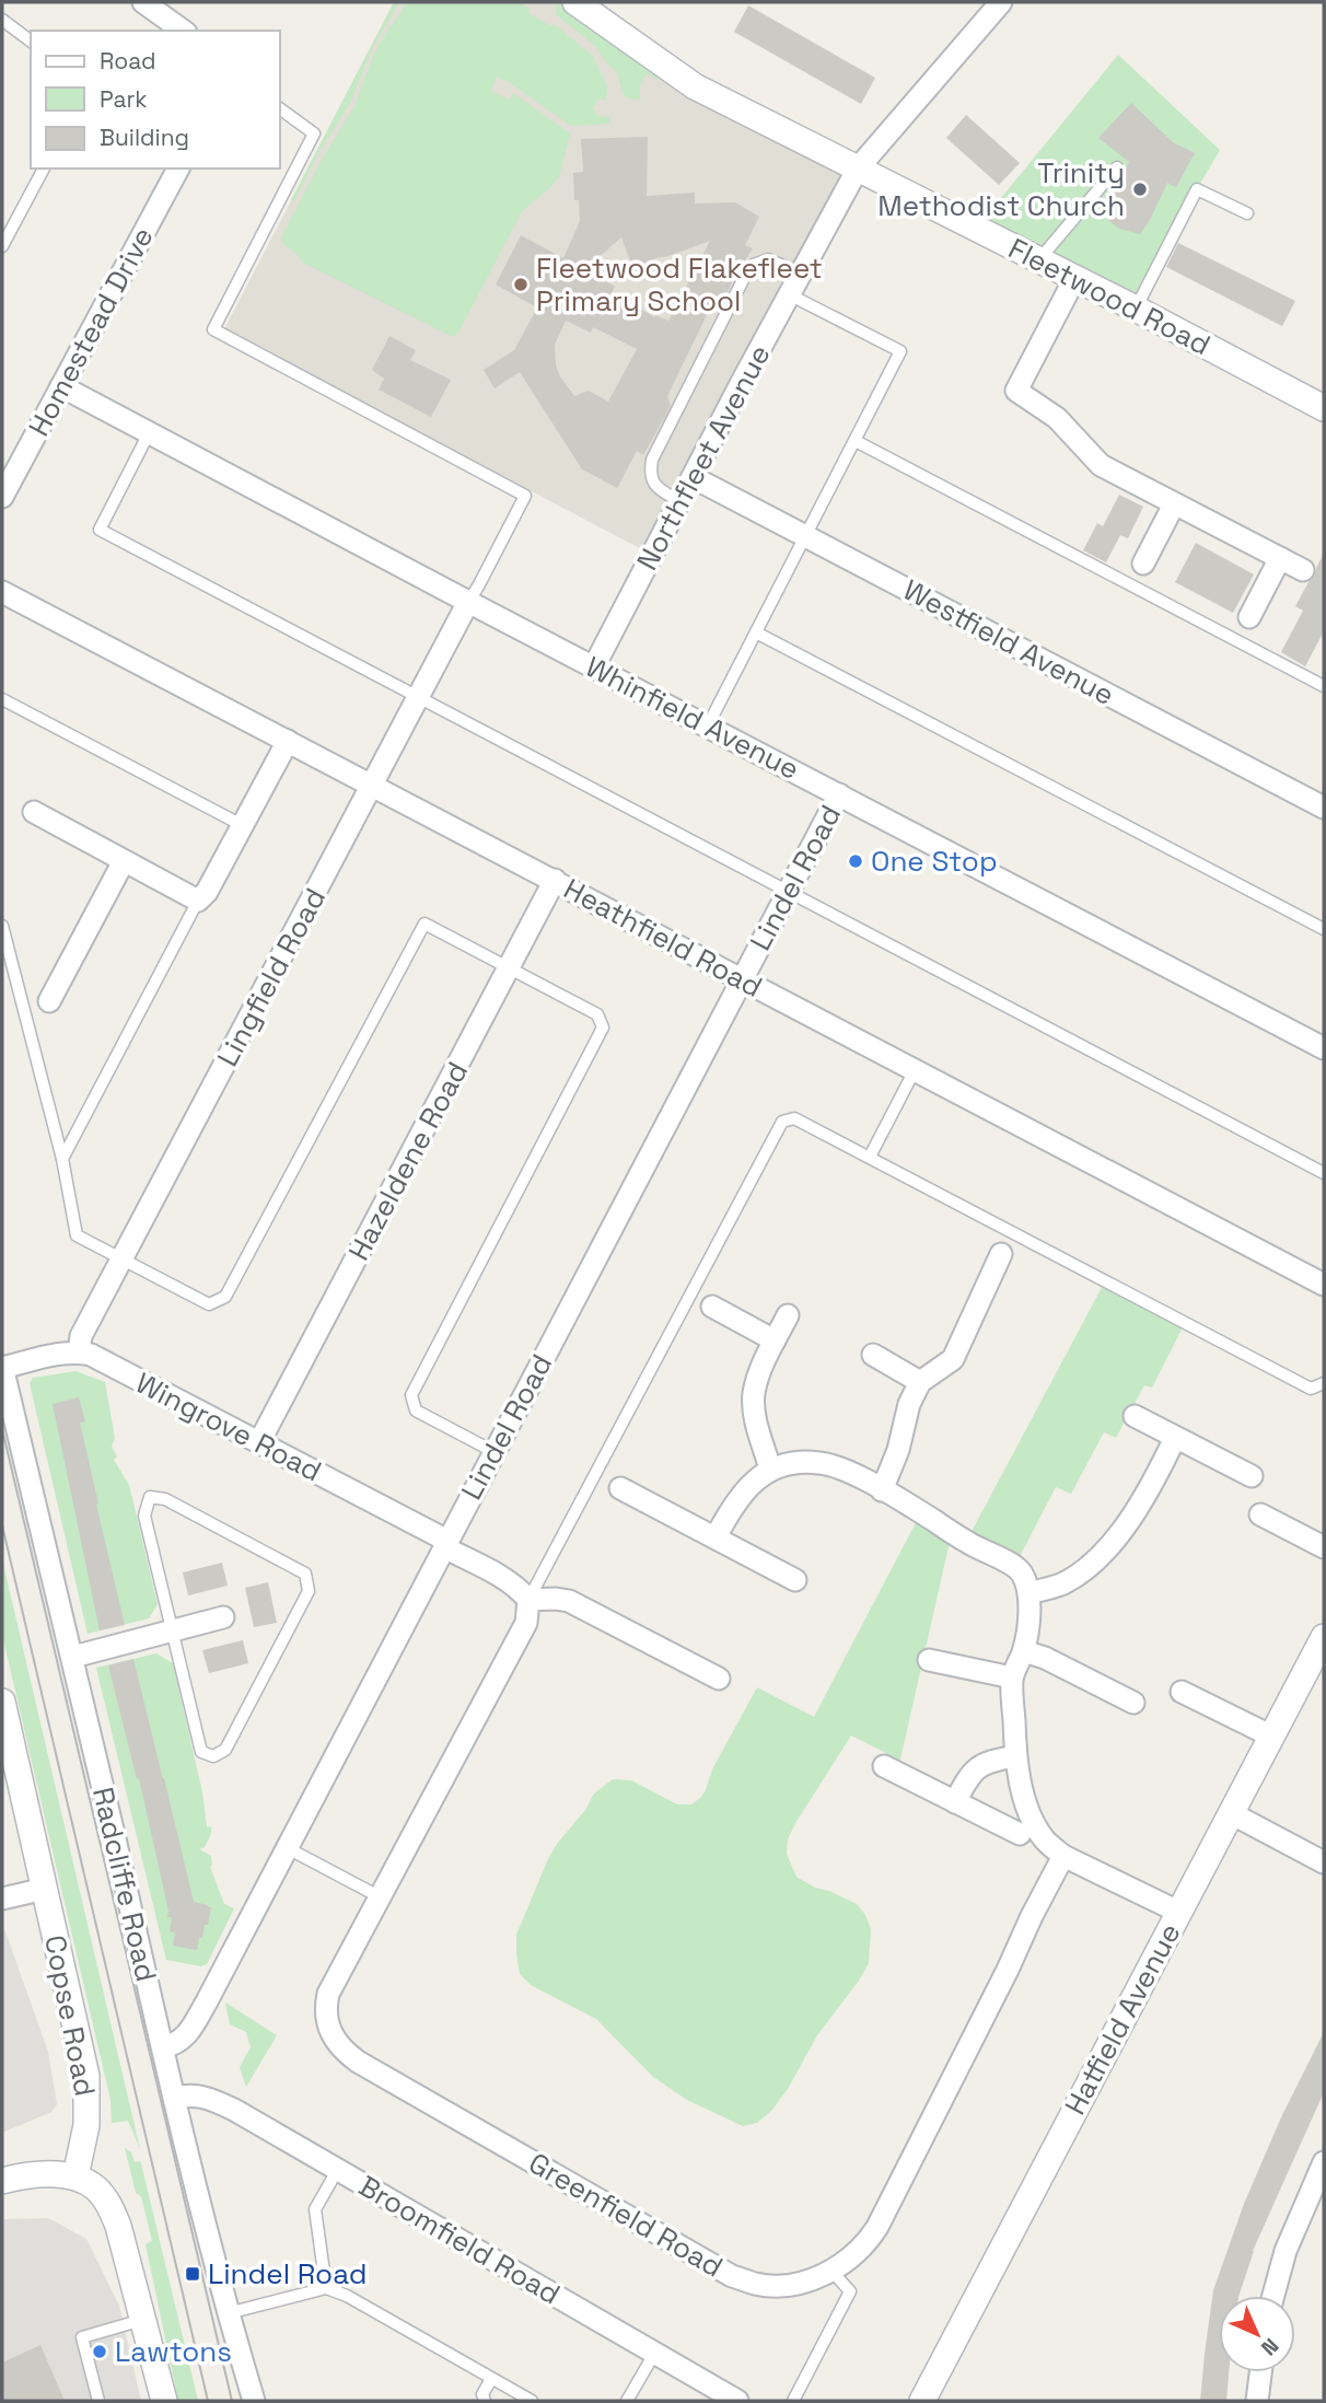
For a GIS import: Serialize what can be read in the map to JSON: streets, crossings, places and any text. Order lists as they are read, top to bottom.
{
  "streets": {
    "street": [
      "Fleetwood Road",
      "Homestead Drive",
      "Northfleet Avenue",
      "Westfield Avenue",
      "Whinfield Avenue",
      "Lindel Road",
      "Heathfield Road",
      "Lingfield Road",
      "Hazeldene Road",
      "Wingrove Road",
      "Radcliffe Road",
      "Copse Road",
      "Hatfield Avenue",
      "Greenfield Road",
      "Broomfield Road"
    ]
  },
  "crossings": [
    ["Fleetwood Road", "Northfleet Avenue"],
    ["Homestead Drive", "Whinfield Avenue"],
    ["Northfleet Avenue", "Westfield Avenue"],
    ["Northfleet Avenue", "Whinfield Avenue"],
    ["Whinfield Avenue", "Lindel Road"],
    ["Whinfield Avenue", "Lingfield Road"],
    ["Lindel Road", "Heathfield Road"],
    ["Lindel Road", "Wingrove Road"],
    ["Lindel Road", "Radcliffe Road"],
    ["Heathfield Road", "Lingfield Road"],
    ["Heathfield Road", "Hazeldene Road"],
    ["Lingfield Road", "Wingrove Road"],
    ["Hazeldene Road", "Wingrove Road"],
    ["Radcliffe Road", "Broomfield Road"]
  ],
  "places": {
    "other": [
      "Trinity Methodist Church",
      "Fleetwood Flakefleet Primary School",
      "One Stop",
      "Lawtons"
    ],
    "transit": ["Lindel Road"]
  },
  "legend": ["Road", "Park", "Building"],
  "north": "bottom right"
}
